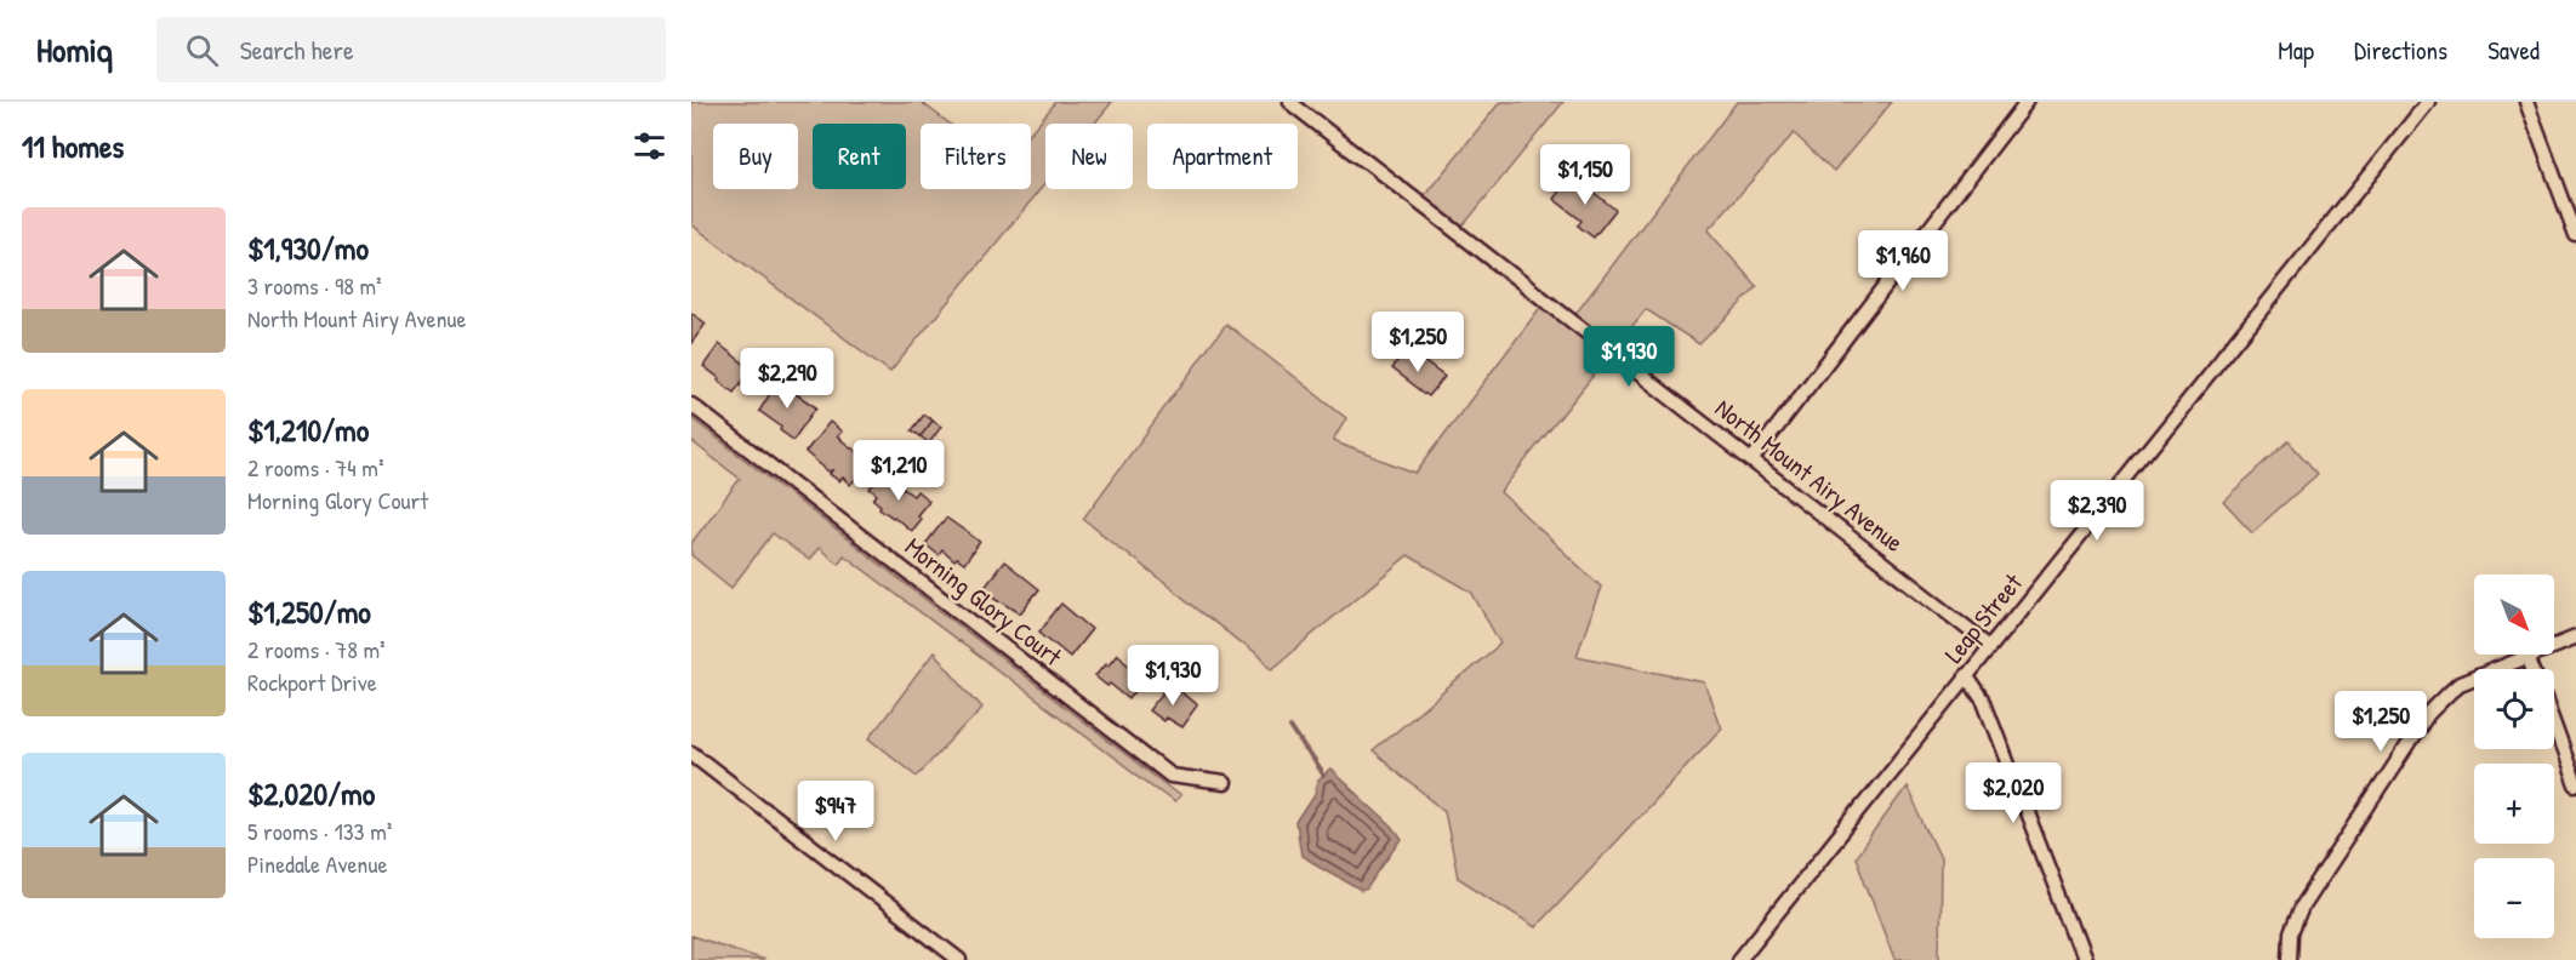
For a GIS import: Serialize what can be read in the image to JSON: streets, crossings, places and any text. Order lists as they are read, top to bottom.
{
  "streets": {
    "street": ["North Mount Airy Avenue", "Morning Glory Court", "Leap Street"]
  },
  "crossings": [
    ["North Mount Airy Avenue", "Leap Street"]
  ],
  "north": "bottom right",
  "page": {
    "header": "Homiq",
    "search": "Search here",
    "nav": ["Map", "Directions", "Saved"],
    "heading": "11 homes",
    "chip": [
      "Buy",
      "Rent",
      "Filters",
      "New",
      "Apartment"
    ],
    "price": [
      "$1,150",
      "$1,960",
      "$1,250",
      "$1,930",
      "$2,290",
      "$1,210",
      "$2,390",
      "$1,930",
      "$1,250",
      "$2,020",
      "$947"
    ],
    "list": [
      {
        "name": "$1,930/mo",
        "note": "3 rooms · 98 m² · North Mount Airy Avenue"
      },
      {
        "name": "$1,210/mo",
        "note": "2 rooms · 74 m² · Morning Glory Court"
      },
      {
        "name": "$1,250/mo",
        "note": "2 rooms · 78 m² · Rockport Drive"
      },
      {
        "name": "$2,020/mo",
        "note": "5 rooms · 133 m² · Pinedale Avenue"
      }
    ],
    "map_buttons": ["+", "−"]
  }
}
